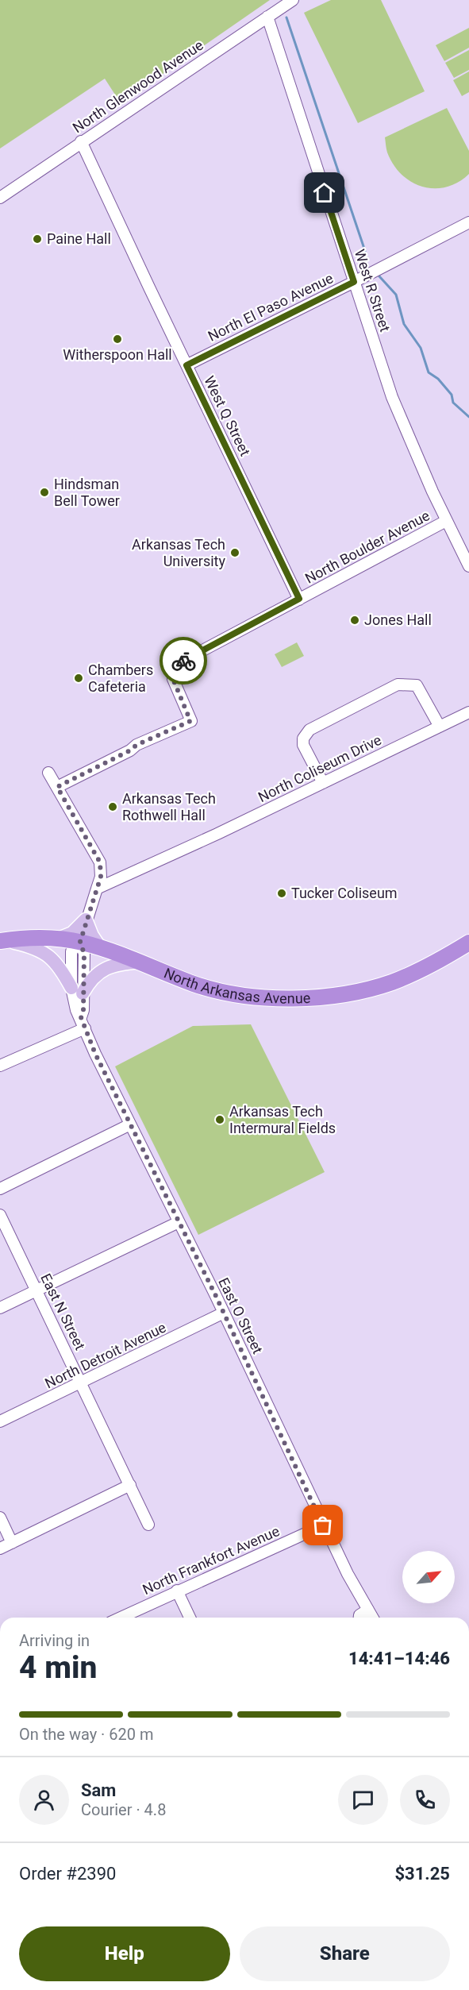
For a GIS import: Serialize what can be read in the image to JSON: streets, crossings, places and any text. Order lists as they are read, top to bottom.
{
  "streets": {
    "highway": ["North Arkansas Avenue"],
    "street": [
      "North Glenwood Avenue",
      "West R Street",
      "North El Paso Avenue",
      "West Q Street",
      "North Boulder Avenue",
      "North Coliseum Drive",
      "East N Street",
      "East O Street",
      "North Detroit Avenue",
      "North Frankfort Avenue"
    ]
  },
  "crossings": [
    ["North Glenwood Avenue", "West R Street"],
    ["North Glenwood Avenue", "West Q Street"],
    ["West R Street", "North El Paso Avenue"],
    ["West R Street", "North Boulder Avenue"],
    ["North El Paso Avenue", "West Q Street"],
    ["West Q Street", "North Boulder Avenue"],
    ["North Boulder Avenue", "East O Street"],
    ["North Coliseum Drive", "East O Street"],
    ["North Arkansas Avenue", "East O Street"],
    ["East N Street", "North Detroit Avenue"],
    ["East O Street", "North Detroit Avenue"],
    ["East O Street", "North Frankfort Avenue"]
  ],
  "places": [
    "Paine Hall",
    "Witherspoon Hall",
    "Hindsman Bell Tower",
    "Arkansas Tech University",
    "Jones Hall",
    "Chambers Cafeteria",
    "Arkansas Tech Rothwell Hall",
    "Tucker Coliseum",
    "Arkansas Tech Intermural Fields"
  ],
  "north": "top right",
  "page": {
    "heading": ["4 min", "Arriving in", "14:41–14:46"],
    "panel": [
      "Sam",
      "Courier · 4.8",
      "Order #2390",
      "$31.25"
    ],
    "bar": "On the way · 620 m",
    "buttons": ["Help", "Share"]
  }
}
